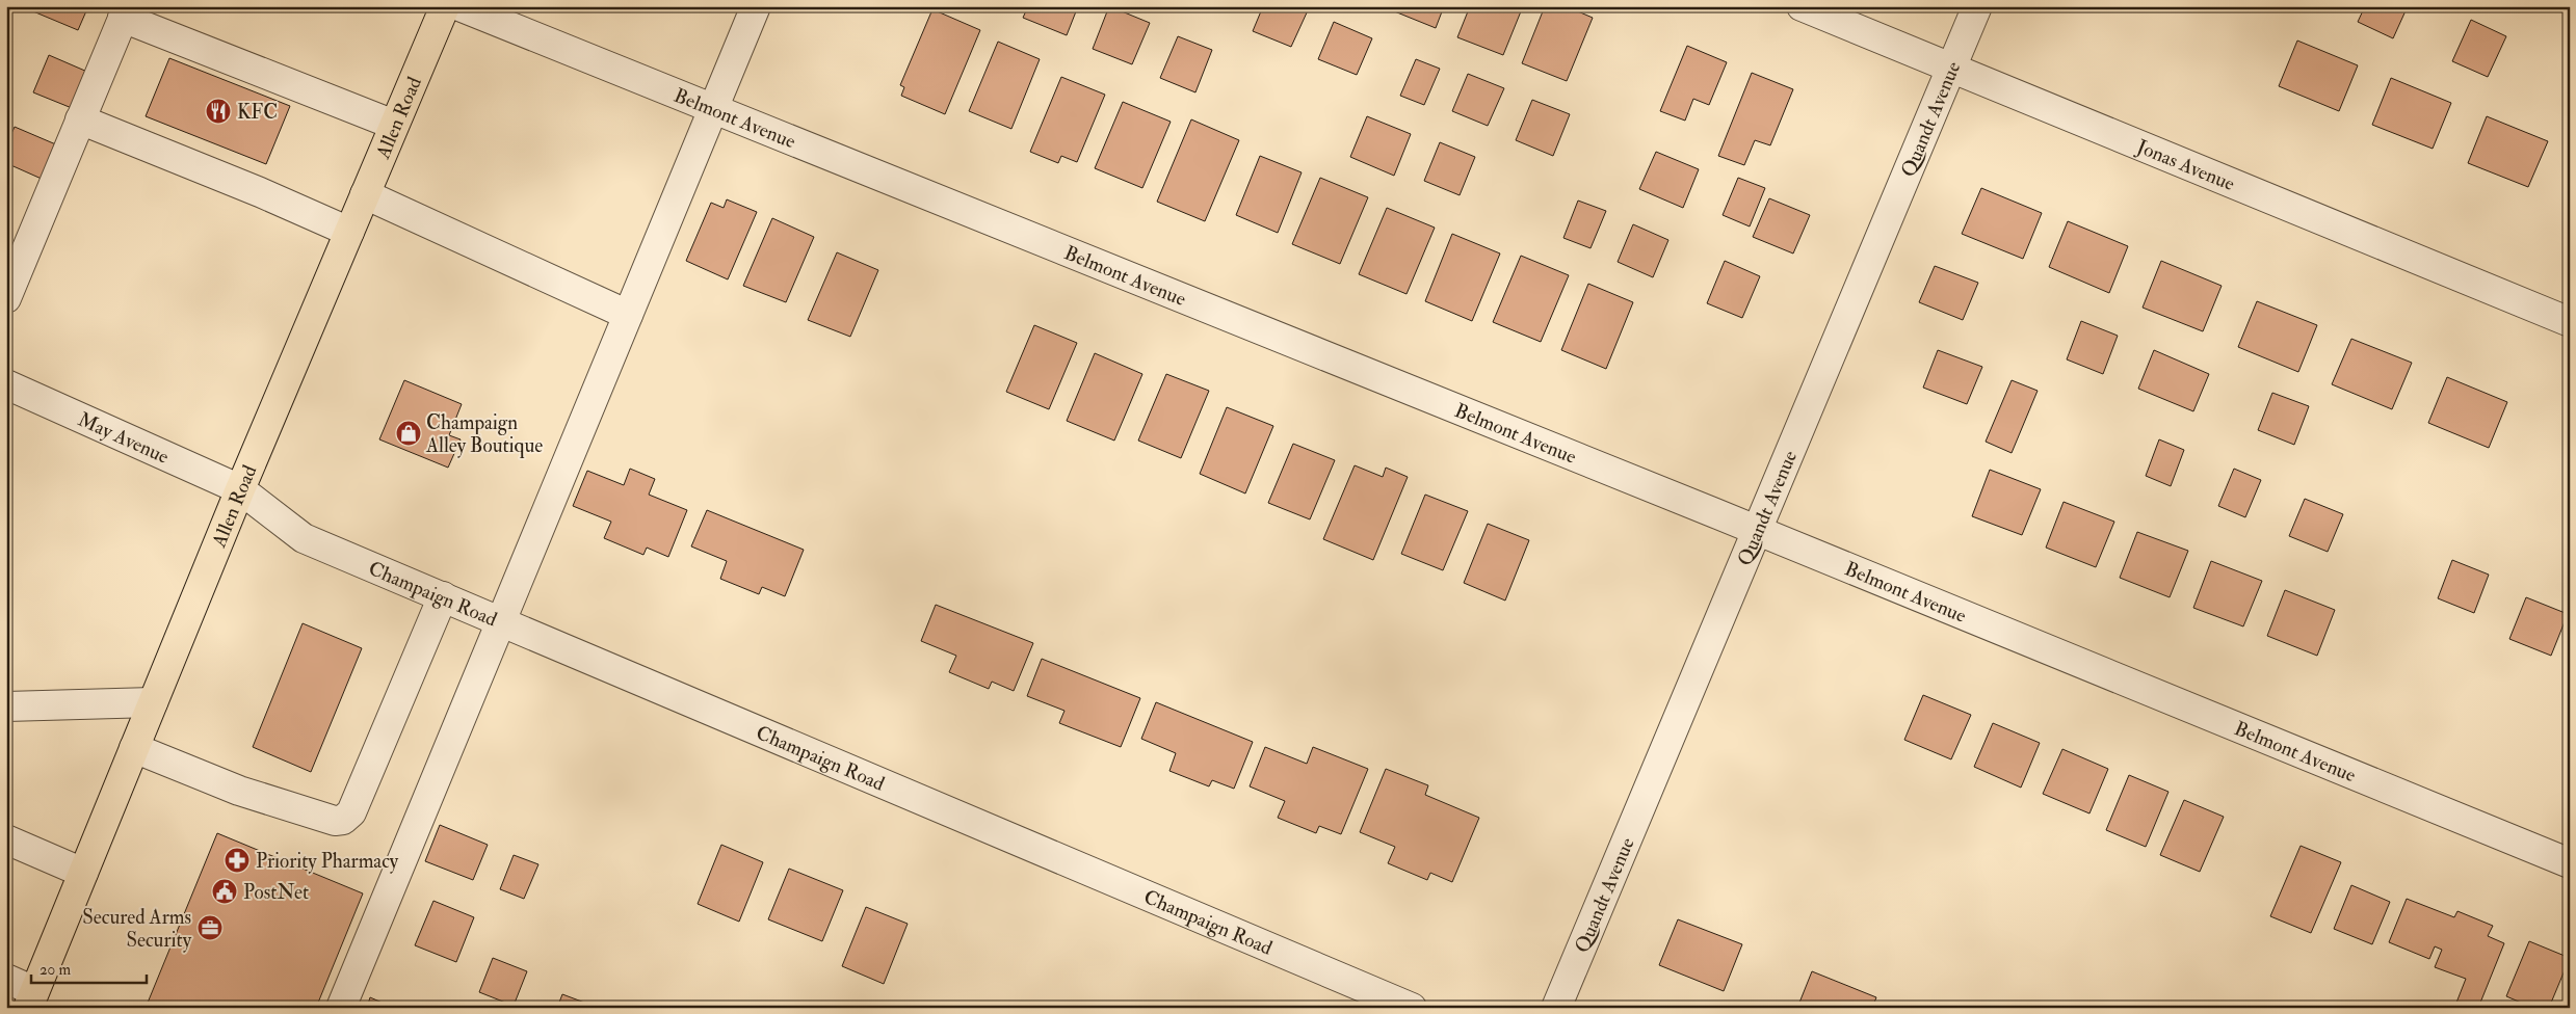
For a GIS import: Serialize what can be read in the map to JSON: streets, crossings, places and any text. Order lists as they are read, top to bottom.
{
  "streets": {
    "main road": ["Allen Road"],
    "street": [
      "Belmont Avenue",
      "Quandt Avenue",
      "Jonas Avenue",
      "May Avenue",
      "Champaign Road"
    ]
  },
  "crossings": [
    ["Allen Road", "May Avenue"],
    ["Allen Road", "Champaign Road"],
    ["Belmont Avenue", "Quandt Avenue"],
    ["Quandt Avenue", "Jonas Avenue"],
    ["May Avenue", "Champaign Road"]
  ],
  "places": {
    "restaurant": ["KFC"],
    "shop": ["Champaign Alley Boutique"],
    "pharmacy": ["Priority Pharmacy"],
    "public building": ["PostNet"],
    "office": ["Secured Arms Security"]
  },
  "scale_bar": "20 m"
}
